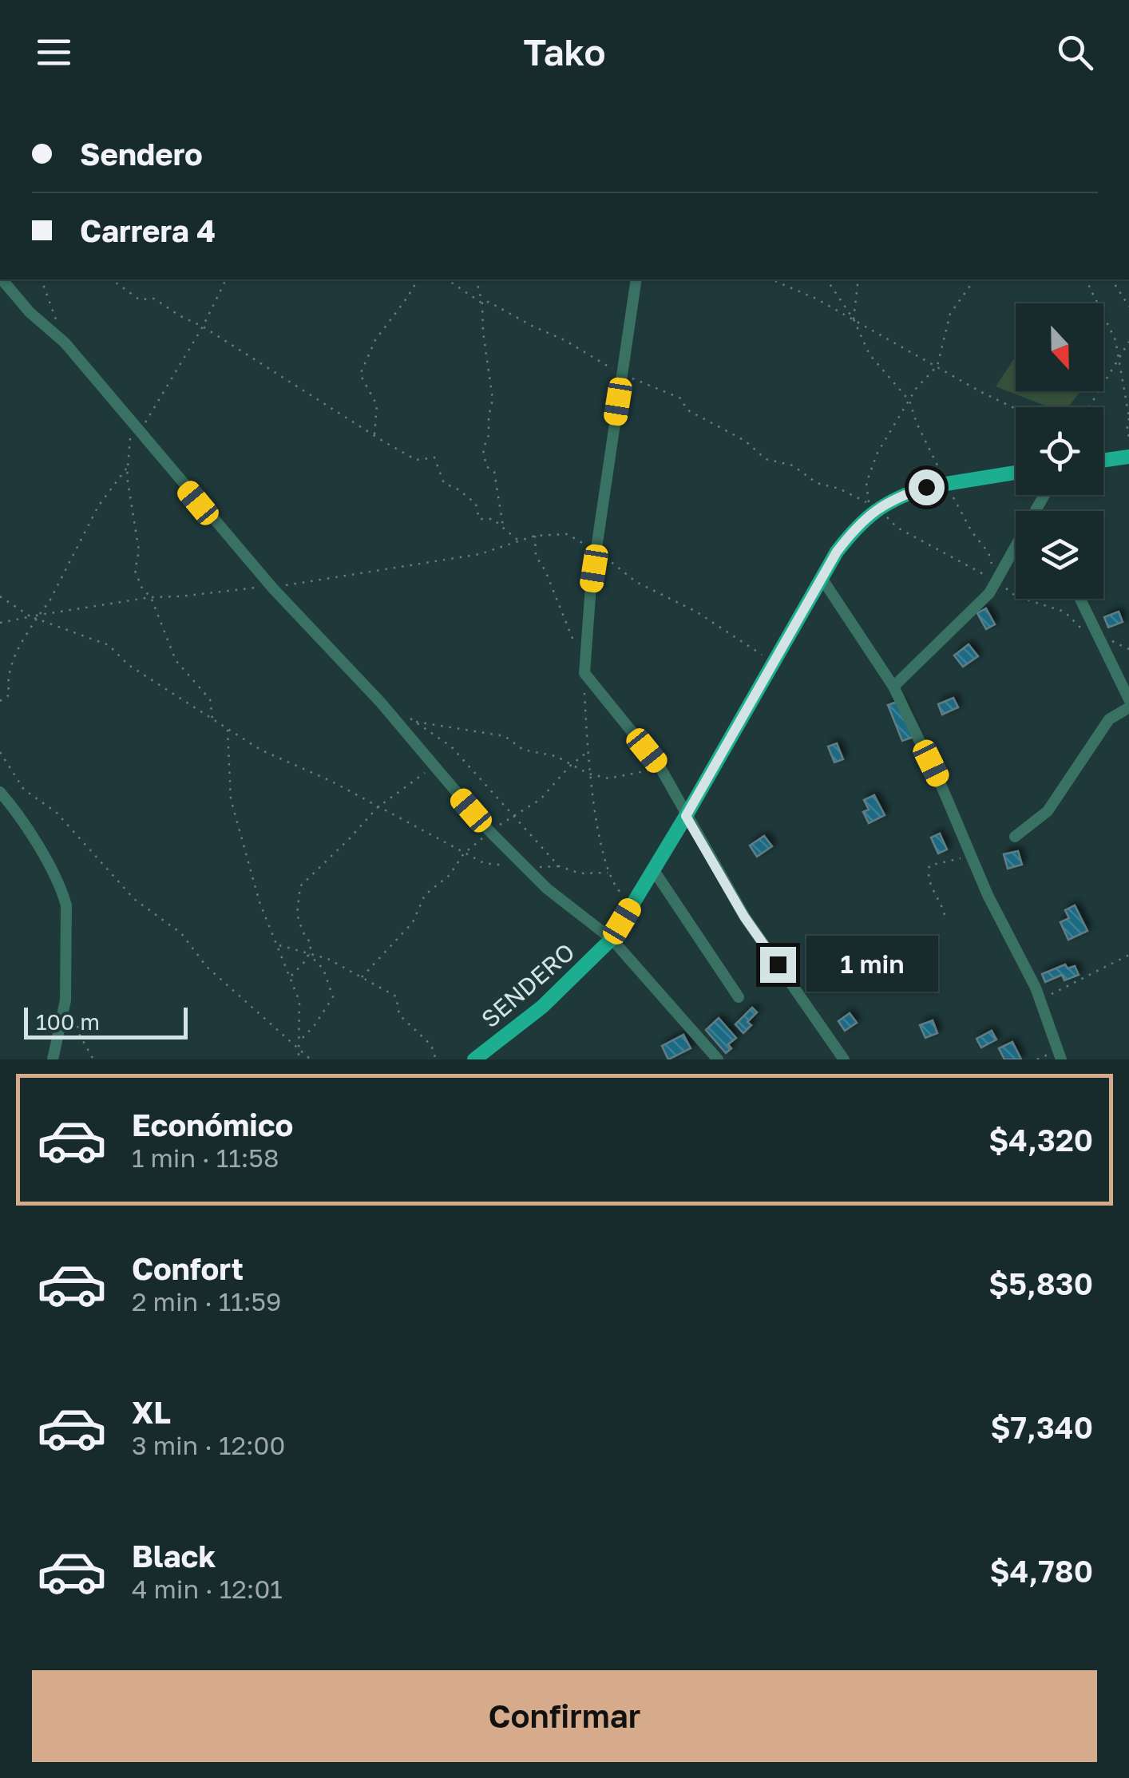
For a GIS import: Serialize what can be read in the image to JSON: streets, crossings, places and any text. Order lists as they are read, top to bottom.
{
  "streets": {
    "main road": ["SENDERO"]
  },
  "scale_bar": "100 m",
  "north": "bottom",
  "page": {
    "header": "Tako",
    "banner": ["Sendero", "Carrera 4"],
    "bubble": "1 min",
    "scale": "100 m",
    "list": [
      {
        "name": "Económico",
        "note": "1 min · 11:58",
        "value": "$4,320"
      },
      {
        "name": "Confort",
        "note": "2 min · 11:59",
        "value": "$5,830"
      },
      {
        "name": "XL",
        "note": "3 min · 12:00",
        "value": "$7,340"
      },
      {
        "name": "Black",
        "note": "4 min · 12:01",
        "value": "$4,780"
      }
    ],
    "buttons": "Confirmar"
  }
}
